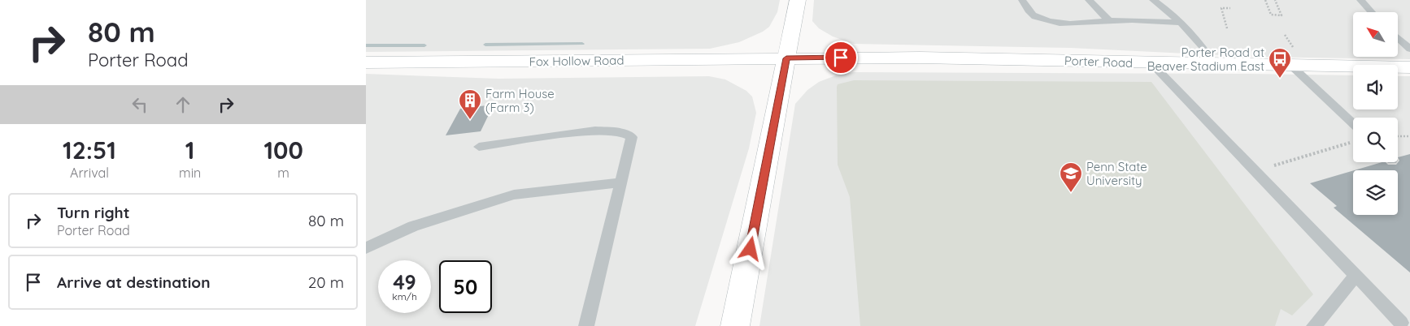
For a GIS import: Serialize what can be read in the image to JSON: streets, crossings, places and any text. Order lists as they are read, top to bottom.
{
  "streets": {
    "main road": ["Fox Hollow Road", "Porter Road"]
  },
  "crossings": [
    ["Fox Hollow Road", "Porter Road"]
  ],
  "places": {
    "bus stop": ["Porter Road at Beaver Stadium East"],
    "building": ["Farm House (Farm 3)"],
    "school or university": ["Penn State University"]
  },
  "north": "top left",
  "page": {
    "turn": ["80 m", "Porter Road"],
    "eta": [
      "12:51",
      "Arrival",
      "1",
      "min",
      "100",
      "m"
    ],
    "list": [
      {
        "name": "Turn right",
        "note": "Porter Road",
        "value": "80 m"
      },
      {
        "name": "Arrive at destination",
        "value": "20 m"
      }
    ],
    "speed": "49 km/h",
    "limit": "50"
  }
}
